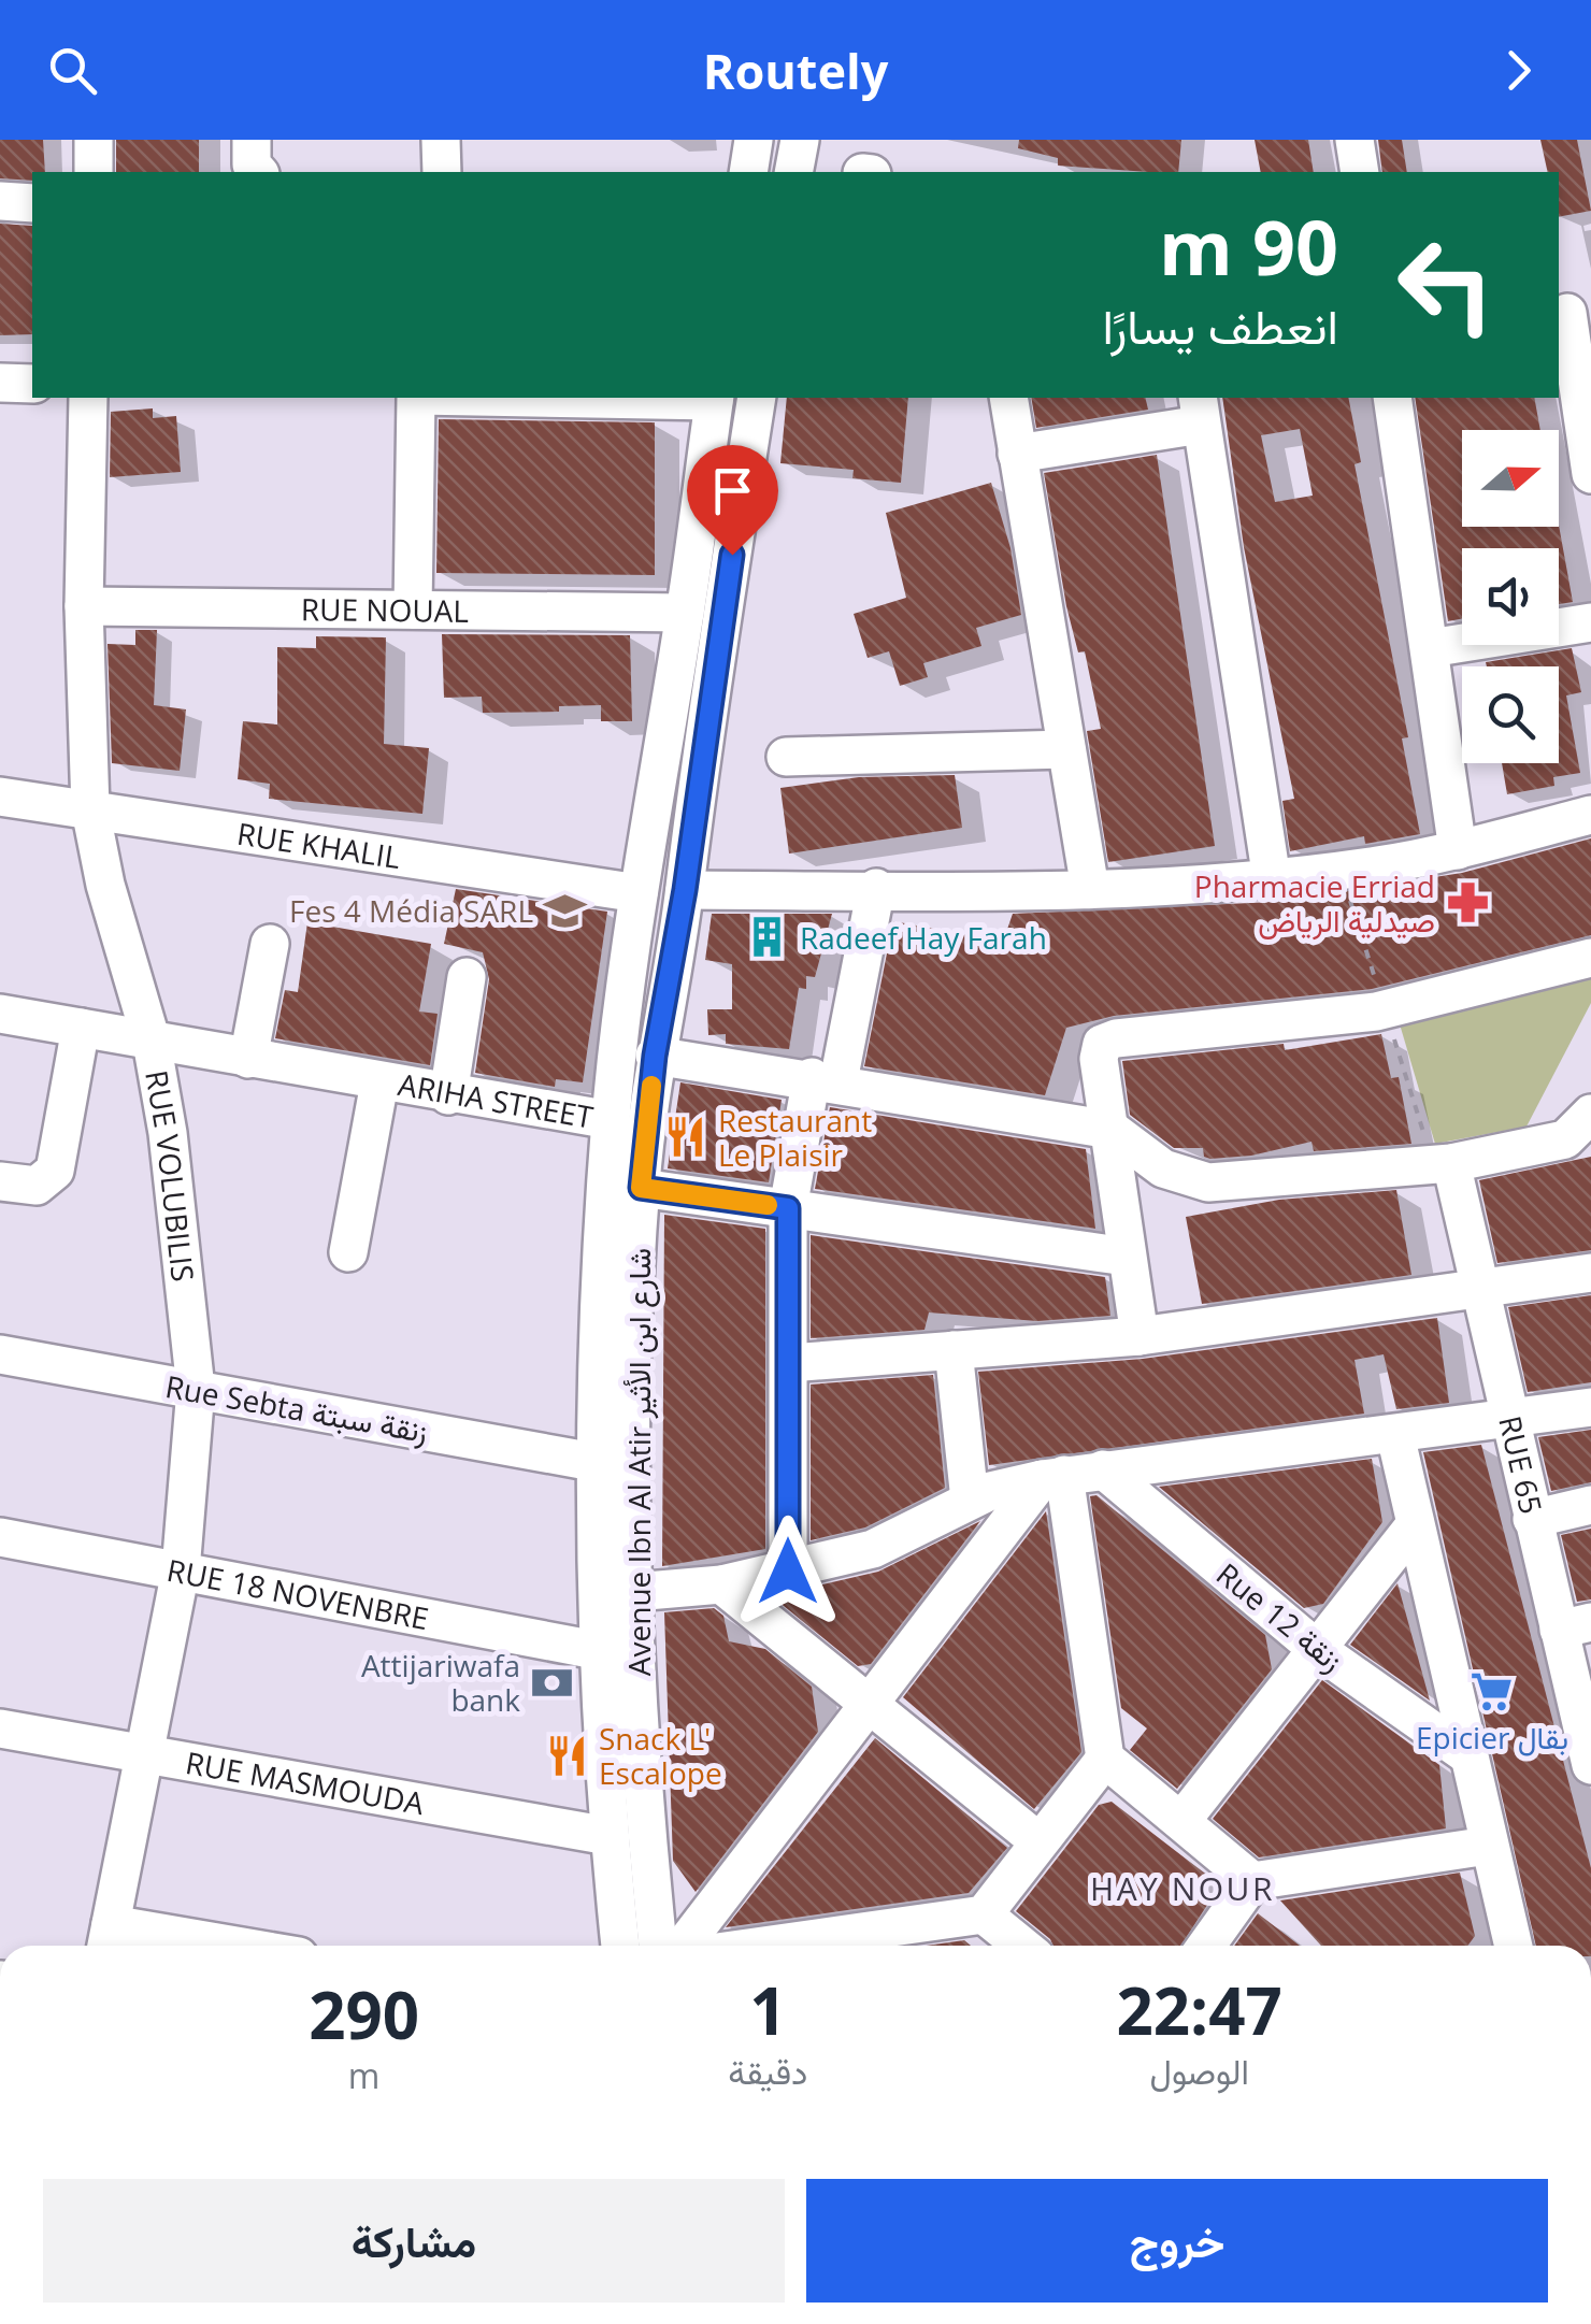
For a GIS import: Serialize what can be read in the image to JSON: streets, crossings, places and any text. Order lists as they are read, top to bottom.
{
  "streets": {
    "street": [
      "RUE NOUAL",
      "RUE KHALIL",
      "ARIHA STREET",
      "RUE VOLUBILIS",
      "Rue Sebta زنقة سبتة",
      "Avenue Ibn Al Atir شارع ابن الأثير",
      "RUE 65",
      "RUE 18 NOVENBRE",
      "Rue 12 زنقة",
      "RUE MASMOUDA"
    ]
  },
  "crossings": [
    ["RUE NOUAL", "RUE VOLUBILIS"],
    ["RUE NOUAL", "Avenue Ibn Al Atir شارع ابن الأثير"],
    ["RUE KHALIL", "RUE VOLUBILIS"],
    ["RUE KHALIL", "Avenue Ibn Al Atir شارع ابن الأثير"],
    ["ARIHA STREET", "RUE VOLUBILIS"],
    ["ARIHA STREET", "Avenue Ibn Al Atir شارع ابن الأثير"],
    ["RUE VOLUBILIS", "Rue Sebta زنقة سبتة"],
    ["RUE VOLUBILIS", "RUE 18 NOVENBRE"],
    ["RUE VOLUBILIS", "RUE MASMOUDA"],
    ["Rue Sebta زنقة سبتة", "Avenue Ibn Al Atir شارع ابن الأثير"],
    ["Avenue Ibn Al Atir شارع ابن الأثير", "RUE 18 NOVENBRE"],
    ["Avenue Ibn Al Atir شارع ابن الأثير", "RUE MASMOUDA"]
  ],
  "districts": ["HAY NOUR"],
  "places": {
    "pharmacy": ["Pharmacie Erriad صيدلية الرياض"],
    "school or university": ["Fes 4 Média SARL"],
    "building": ["Radeef Hay Farah"],
    "restaurant": ["Restaurant Le Plaisir", "Snack L' Escalope"],
    "bank": ["Attijariwafa bank"],
    "supermarket": ["Epicier بقال"]
  },
  "north": "right",
  "page": {
    "header": "Routely",
    "turn": ["90 m", "انعطف يسارًا"],
    "eta": [
      "22:47",
      "الوصول",
      "1",
      "دقيقة",
      "290",
      "m"
    ],
    "buttons": ["خروج", "مشاركة"]
  }
}
